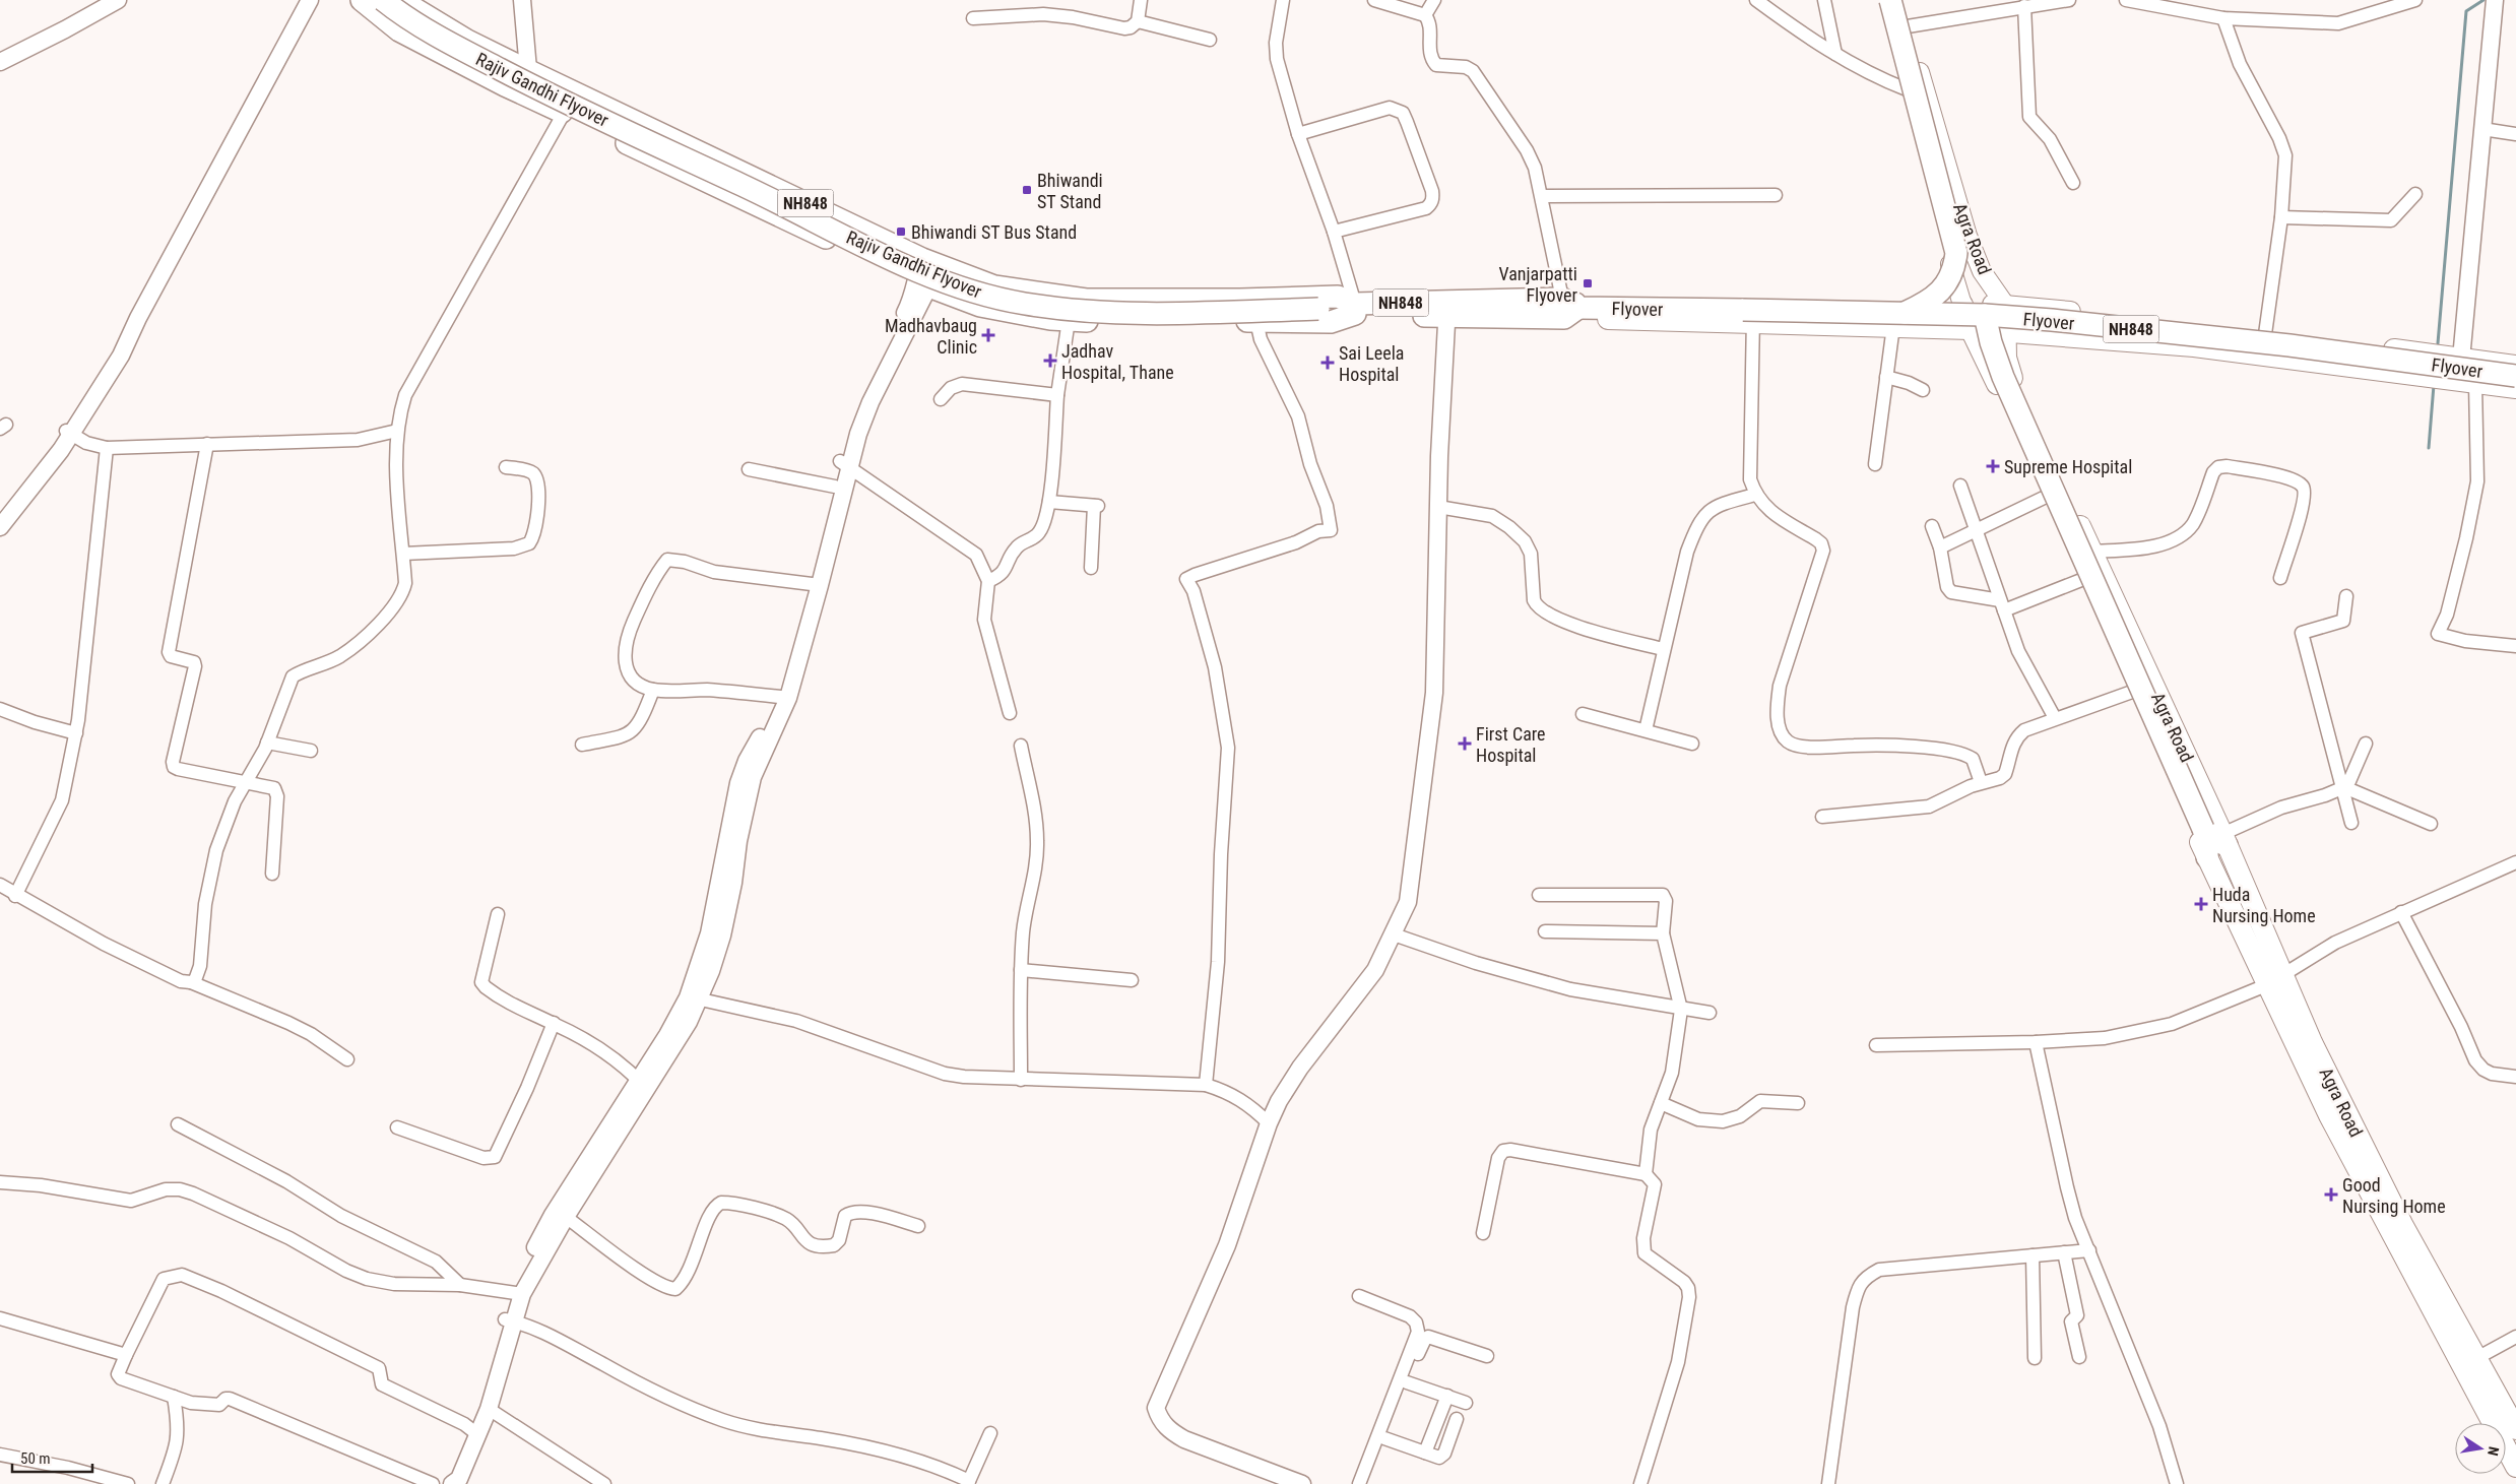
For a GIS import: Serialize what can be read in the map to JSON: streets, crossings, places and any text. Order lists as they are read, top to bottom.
{
  "streets": {
    "highway": ["Rajiv Gandhi Flyover", "NH848", "Flyover"],
    "main road": ["Agra Road"]
  },
  "crossings": [
    ["Rajiv Gandhi Flyover", "NH848"],
    ["NH848", "Flyover"],
    ["Agra Road", "Flyover"]
  ],
  "places": {
    "transit": ["Bhiwandi ST Stand", "Bhiwandi ST Bus Stand", "Vanjarpatti Flyover"],
    "health": [
      "Madhavbaug Clinic",
      "Jadhav Hospital, Thane",
      "Sai Leela Hospital",
      "Supreme Hospital",
      "First Care Hospital",
      "Huda Nursing Home",
      "Good Nursing Home"
    ]
  },
  "scale_bar": "50 m",
  "north": "right"
}
